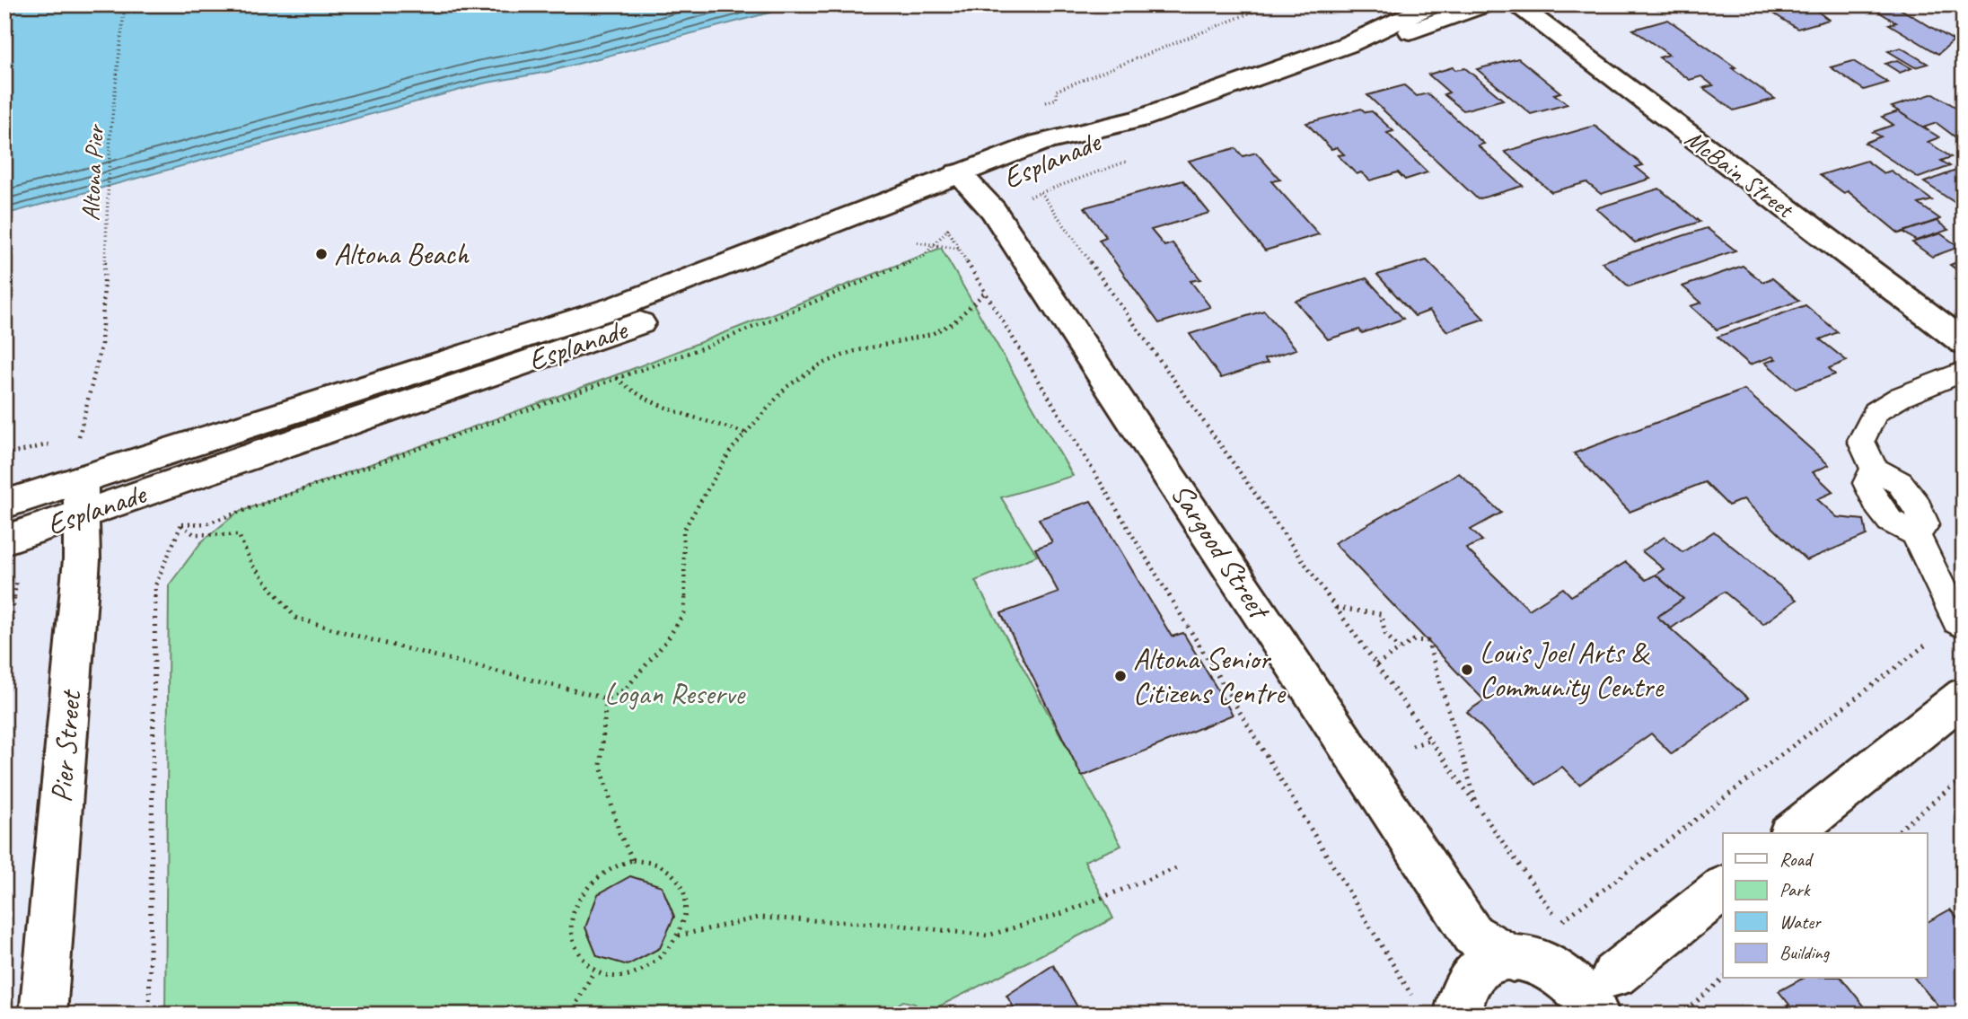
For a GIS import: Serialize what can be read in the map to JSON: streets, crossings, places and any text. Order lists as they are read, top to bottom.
{
  "streets": {
    "street": [
      "Esplanade",
      "McBain Street",
      "Sargood Street",
      "Pier Street"
    ],
    "path": ["Altona Pier"]
  },
  "crossings": [
    ["Esplanade", "Sargood Street"],
    ["Esplanade", "Pier Street"]
  ],
  "parks": ["Logan Reserve"],
  "places": ["Altona Beach", "Louis Joel Arts & Community Centre", "Altona Senior Citizens Centre"],
  "legend": [
    "Road",
    "Park",
    "Water",
    "Building"
  ]
}
